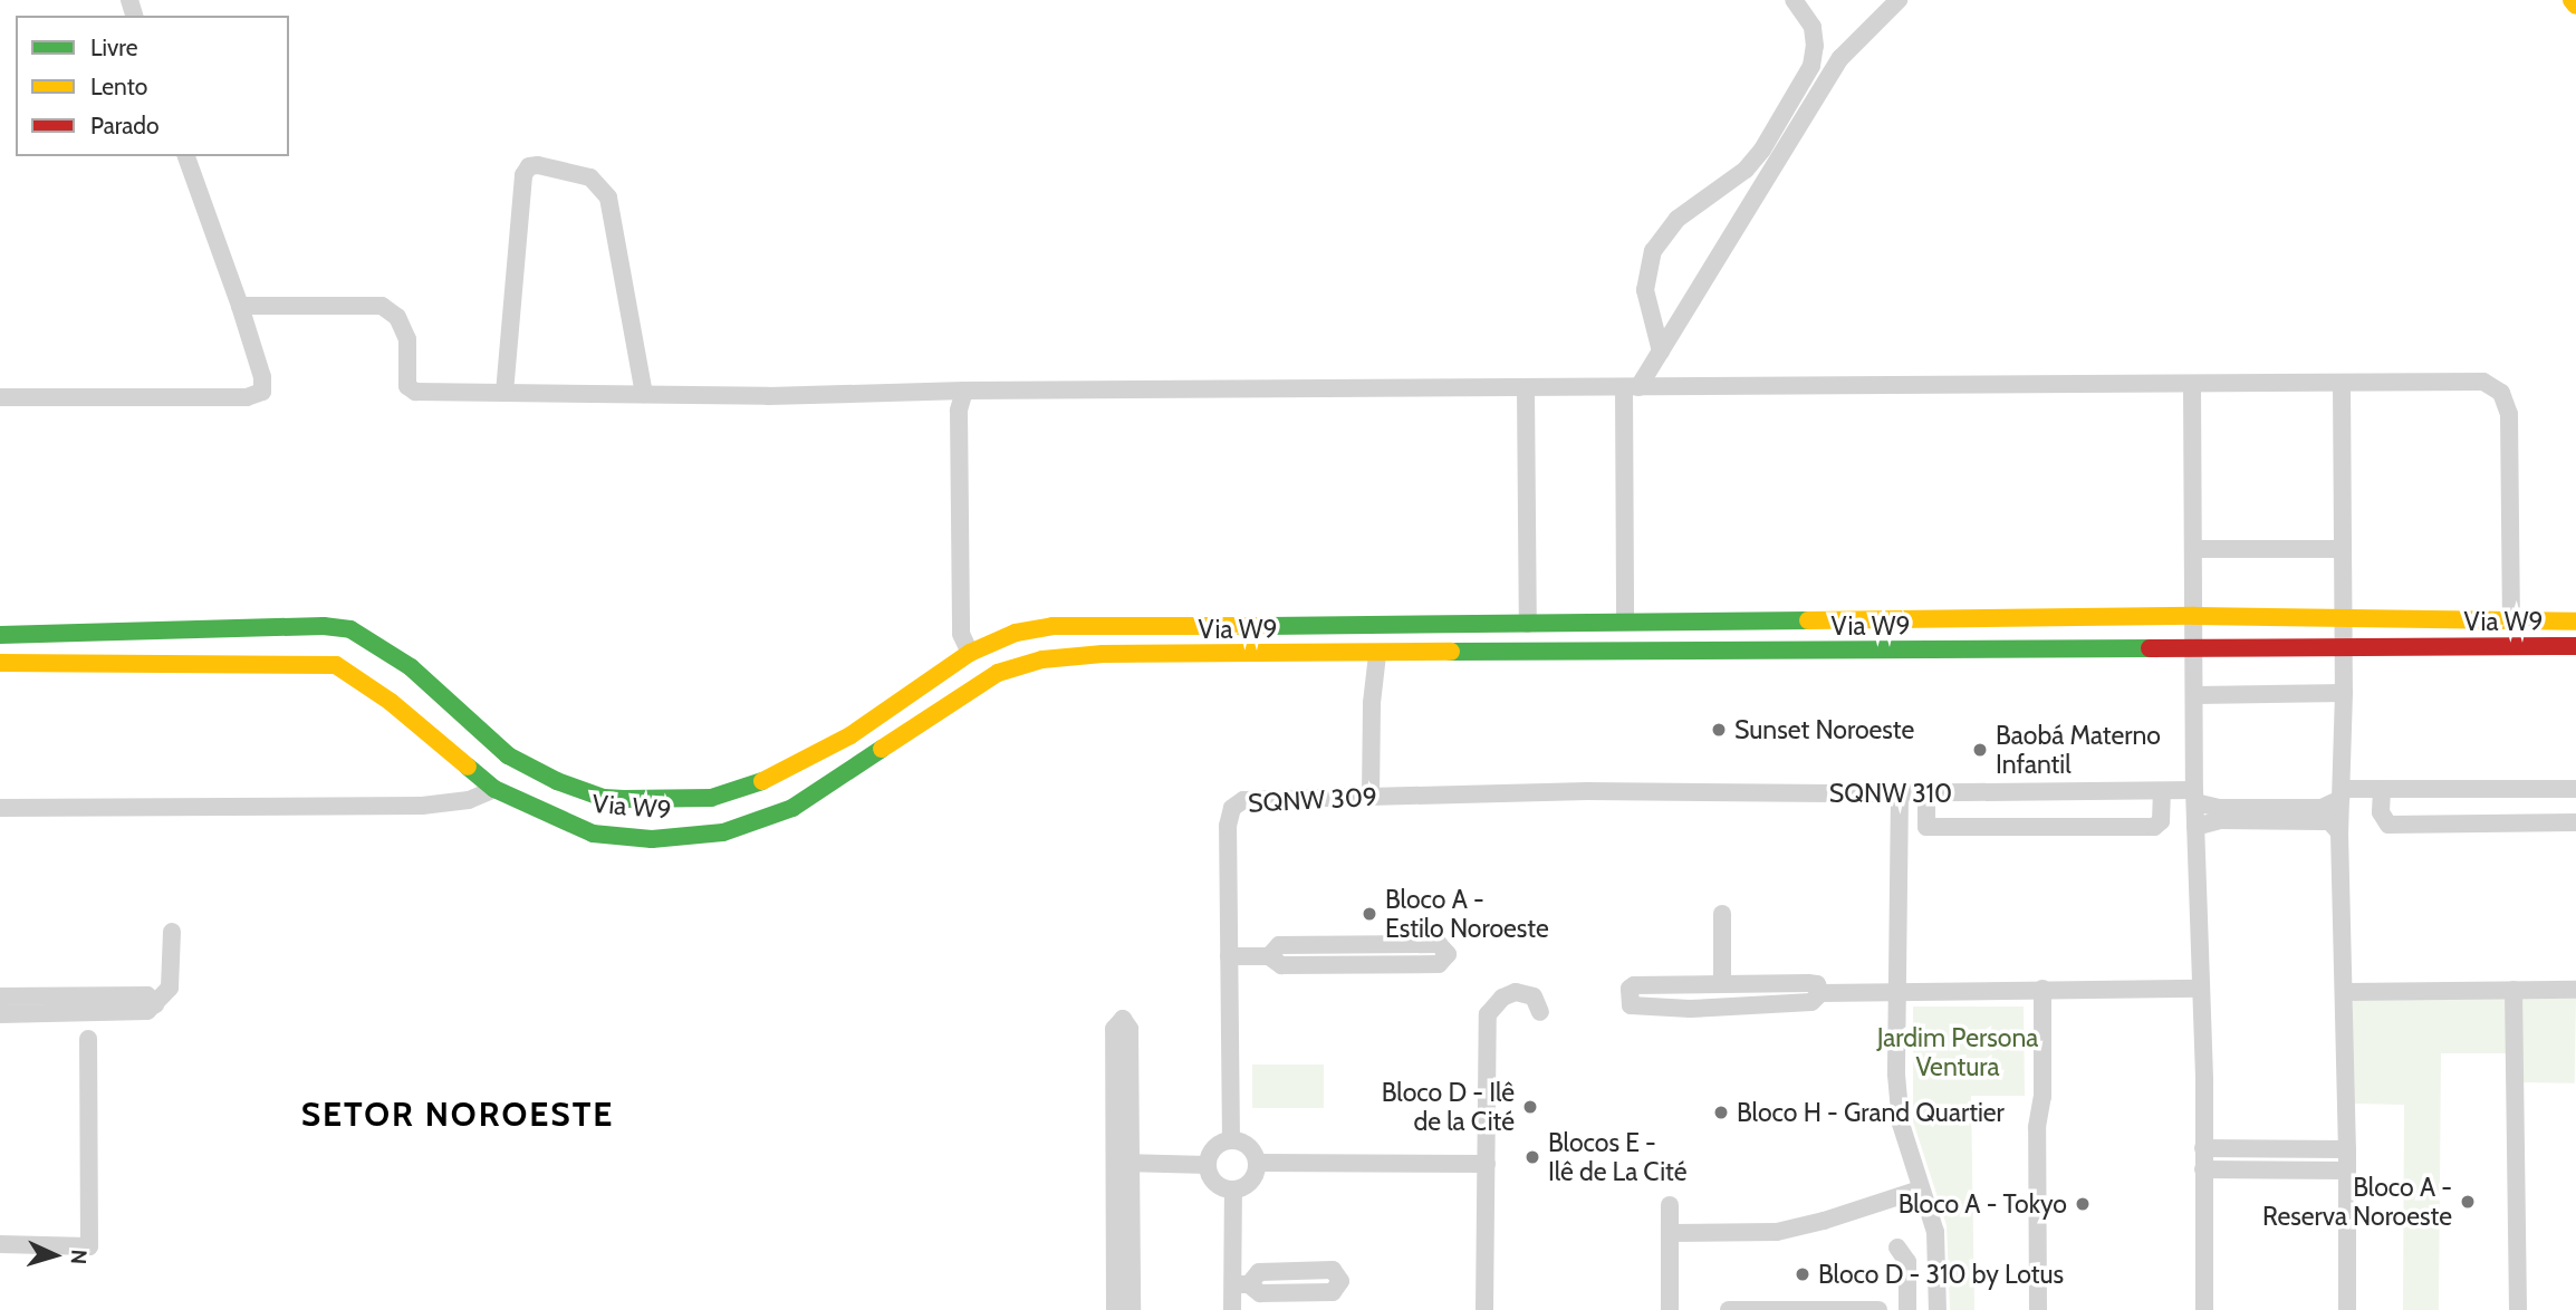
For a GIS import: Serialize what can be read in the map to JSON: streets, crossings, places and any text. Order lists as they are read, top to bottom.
{
  "streets": {
    "main road": ["Via W9"],
    "street": ["SQNW 310", "SQNW 309"]
  },
  "crossings": [
    ["SQNW 310", "SQNW 309"]
  ],
  "districts": ["SETOR NOROESTE"],
  "parks": ["Jardim Persona Ventura"],
  "places": [
    "Sunset Noroeste",
    "Baobá Materno Infantil",
    "Bloco A - Estilo Noroeste",
    "Bloco D - Ilê de la Cité",
    "Bloco H - Grand Quartier",
    "Blocos E - Ilê de La Cité",
    "Bloco A - Reserva Noroeste",
    "Bloco A - Tokyo",
    "Bloco D - 310 by Lotus"
  ],
  "legend": ["Livre", "Lento", "Parado"],
  "north": "right"
}
